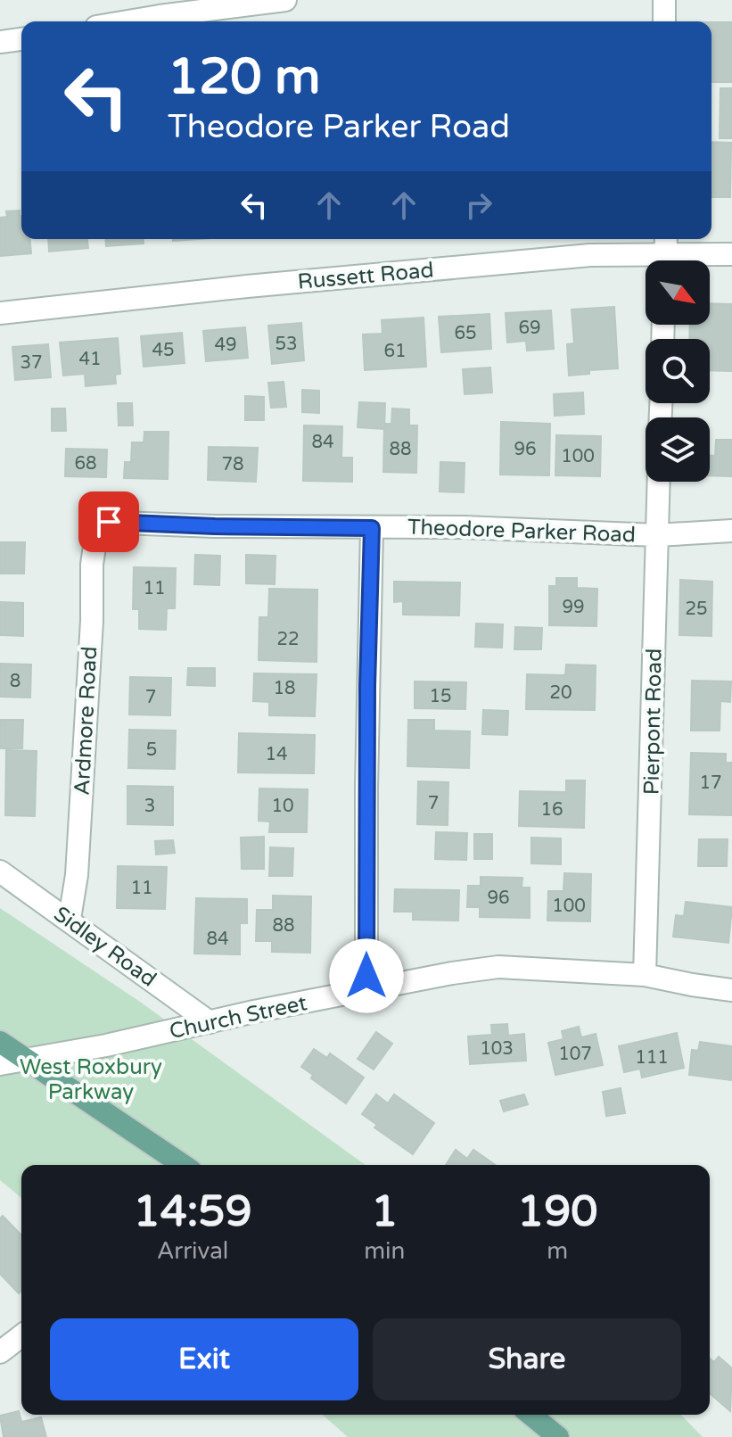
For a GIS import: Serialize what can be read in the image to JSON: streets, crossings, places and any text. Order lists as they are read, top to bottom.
{
  "streets": {
    "street": [
      "Russett Road",
      "Theodore Parker Road",
      "Ardmore Road",
      "Pierpont Road",
      "Sidley Road",
      "Church Street"
    ]
  },
  "crossings": [
    ["Theodore Parker Road", "Ardmore Road"],
    ["Theodore Parker Road", "Pierpont Road"],
    ["Ardmore Road", "Sidley Road"],
    ["Pierpont Road", "Church Street"],
    ["Sidley Road", "Church Street"]
  ],
  "parks": ["West Roxbury Parkway"],
  "house_numbers": [
    "69",
    "65",
    "53",
    "49",
    "45",
    "61",
    "41",
    "37",
    "84",
    "88",
    "96",
    "100",
    "68",
    "78",
    "11",
    "99",
    "25",
    "22",
    "8",
    "18",
    "20",
    "15",
    "7",
    "5",
    "14",
    "17",
    "7",
    "3",
    "10",
    "16",
    "11",
    "96",
    "100",
    "88",
    "84",
    "103",
    "107",
    "111"
  ],
  "north": "bottom right",
  "page": {
    "turn": ["120 m", "Theodore Parker Road"],
    "eta": [
      "14:59",
      "Arrival",
      "1",
      "min",
      "190",
      "m"
    ],
    "buttons": ["Exit", "Share"]
  }
}
